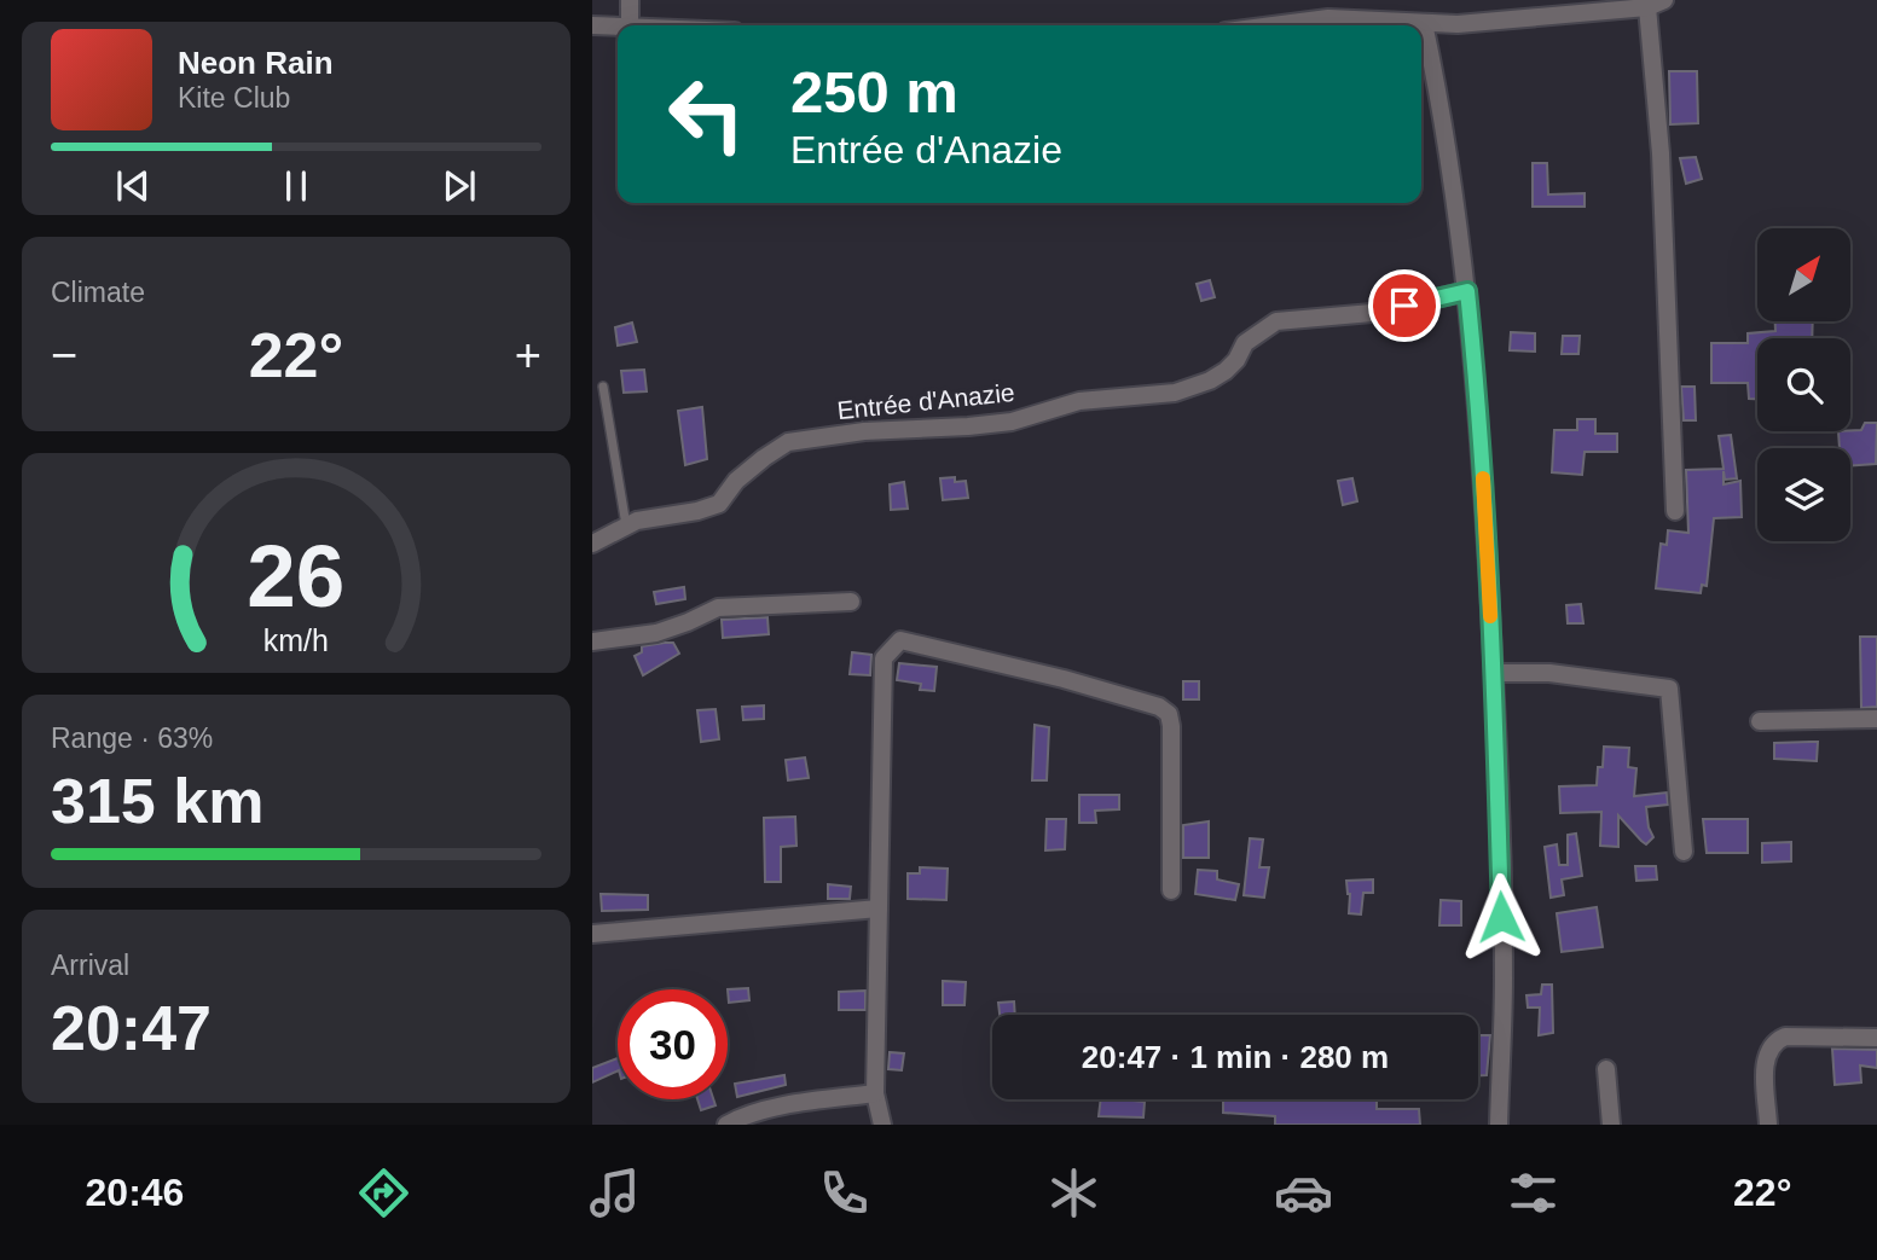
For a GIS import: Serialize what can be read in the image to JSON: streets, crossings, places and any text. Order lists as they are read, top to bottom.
{
  "streets": {
    "street": ["Entrée d'Anazie"]
  },
  "north": "top right",
  "page": {
    "turn": ["250 m", "Entrée d'Anazie"],
    "song": ["Neon Rain", "Kite Club"],
    "tile": [
      "Climate",
      ["Range · 63%", "315 km"],
      ["Arrival", "20:47"]
    ],
    "heat": ["−", "22°", "+"],
    "limit": "30",
    "trip": "20:47 · 1 min · 280 m",
    "tabs": ["20:46", "22°"],
    "gauge": ["26", "km/h"]
  }
}
